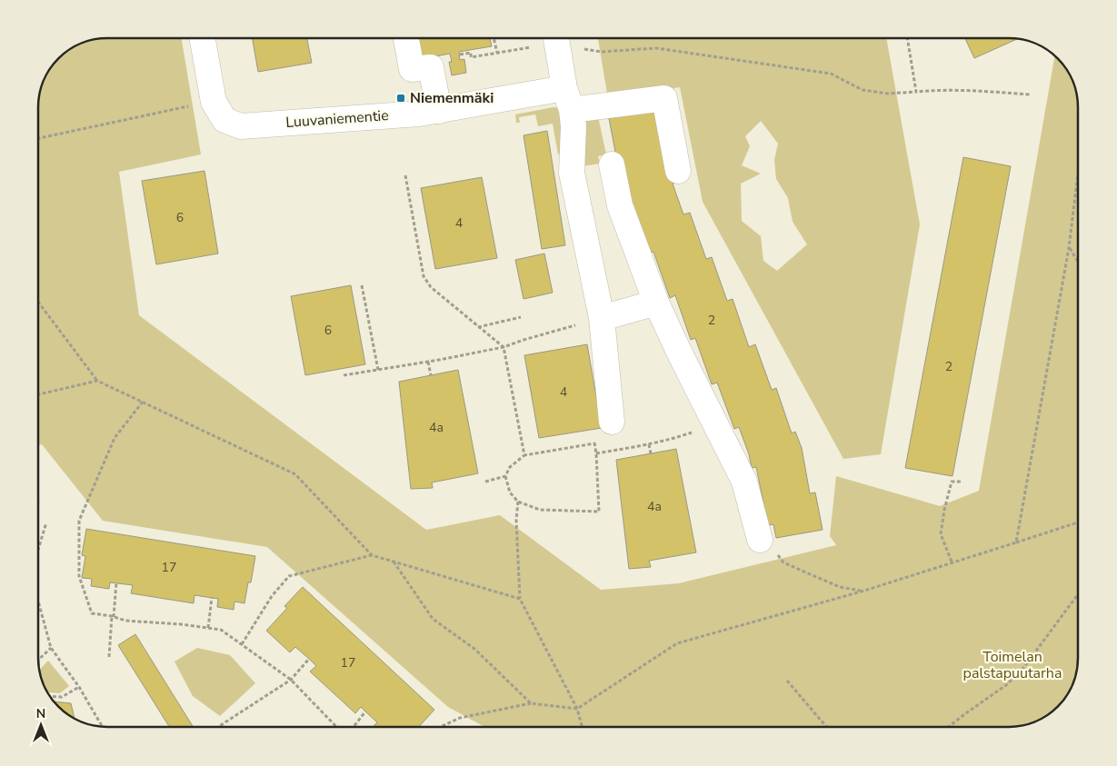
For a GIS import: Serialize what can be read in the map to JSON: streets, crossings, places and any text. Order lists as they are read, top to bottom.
{
  "streets": {
    "street": ["Luuvaniementie"]
  },
  "parks": ["Toimelan palstapuutarha"],
  "places": {
    "transit": ["Niemenmäki"]
  },
  "house_numbers": [
    "6",
    "4",
    "2",
    "6",
    "2",
    "4",
    "4a",
    "4a",
    "17",
    "17"
  ],
  "north": "top"
}
